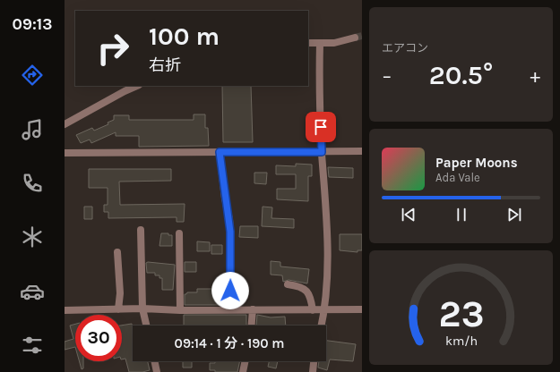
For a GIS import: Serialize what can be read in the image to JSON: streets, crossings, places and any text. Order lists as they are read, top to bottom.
{
  "page": {
    "tabs": "09:13",
    "tile": "エアコン",
    "turn": ["100 m", "右折"],
    "heat": ["−", "20.5°", "+"],
    "song": ["Paper Moons", "Ada Vale"],
    "limit": "30",
    "trip": "09:14 · 1 分 · 190 m",
    "gauge": ["23", "km/h"]
  }
}
